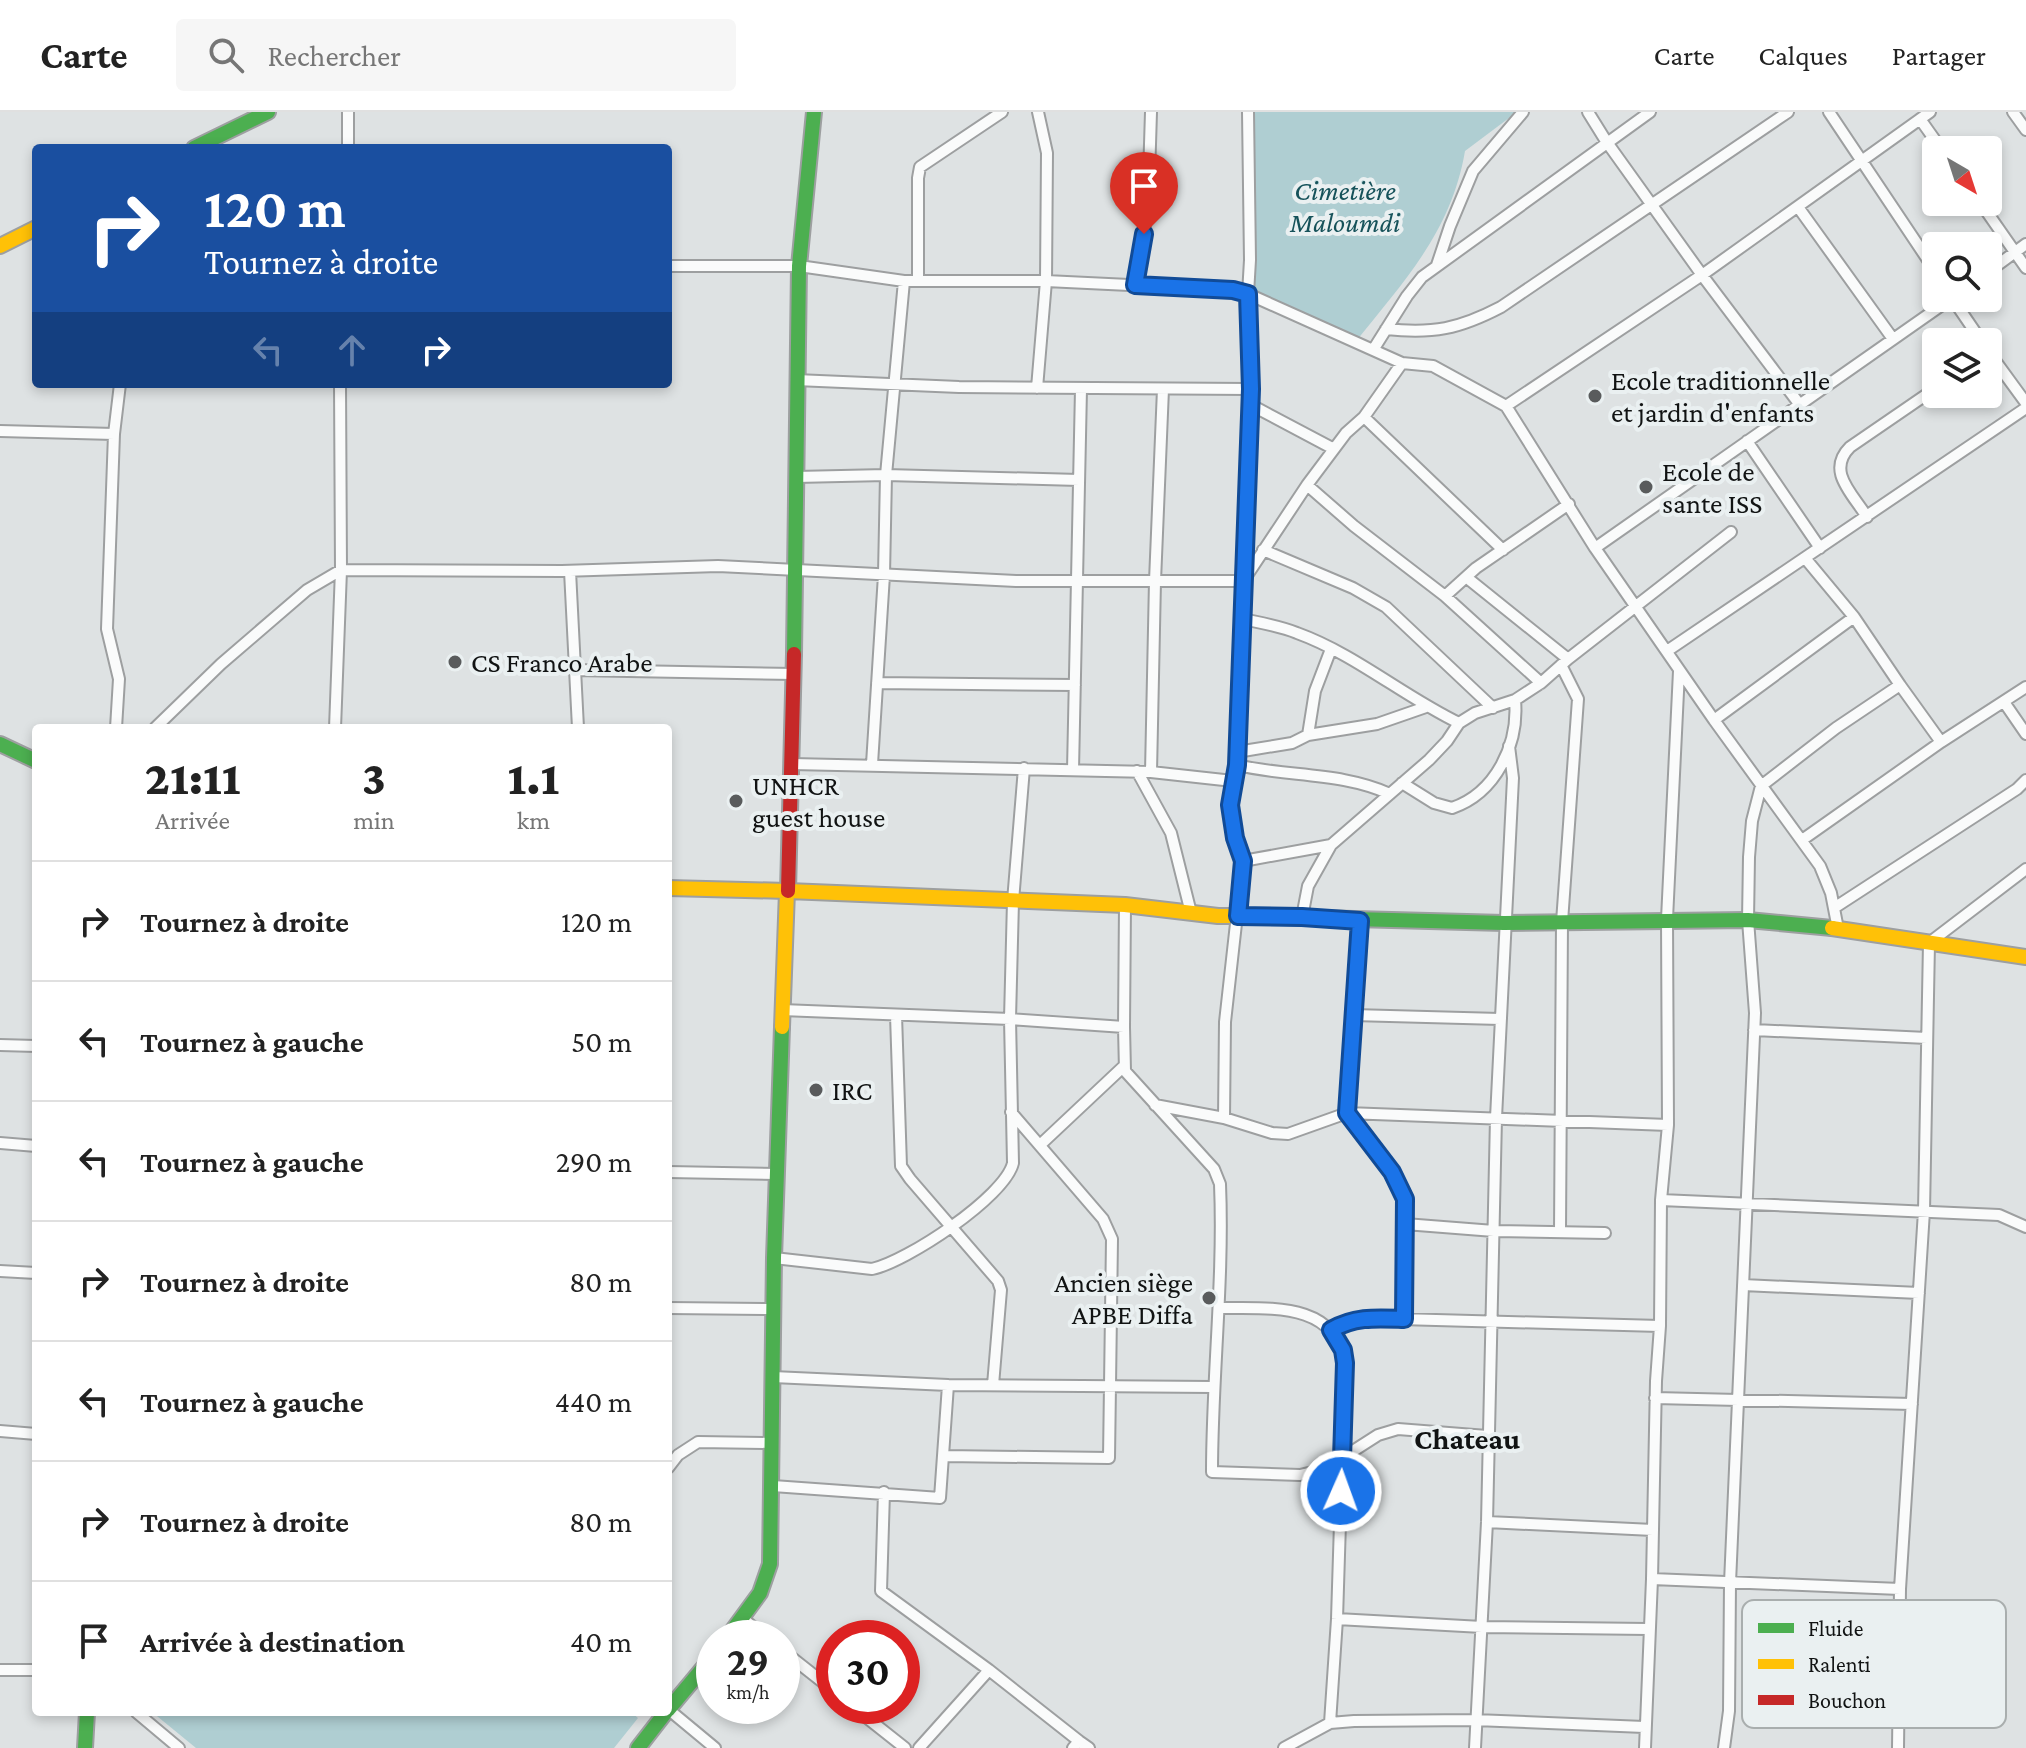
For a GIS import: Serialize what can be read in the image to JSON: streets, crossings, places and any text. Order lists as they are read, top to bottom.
{
  "districts": ["Chateau"],
  "parks": ["Cimetière Maloumdi"],
  "places": [
    "Ecole traditionnelle et jardin d'enfants",
    "Ecole de sante ISS",
    "CS Franco Arabe",
    "UNHCR guest house",
    "IRC",
    "Ancien siège APBE Diffa"
  ],
  "legend": ["Fluide", "Ralenti", "Bouchon"],
  "north": "bottom right",
  "page": {
    "header": "Carte",
    "search": "Rechercher",
    "nav": ["Carte", "Calques", "Partager"],
    "turn": ["120 m", "Tournez à droite"],
    "eta": [
      "21:11",
      "Arrivée",
      "3",
      "min",
      "1.1",
      "km"
    ],
    "list": [
      {
        "name": "Tournez à droite",
        "value": "120 m"
      },
      {
        "name": "Tournez à gauche",
        "value": "50 m"
      },
      {
        "name": "Tournez à gauche",
        "value": "290 m"
      },
      {
        "name": "Tournez à droite",
        "value": "80 m"
      },
      {
        "name": "Tournez à gauche",
        "value": "440 m"
      },
      {
        "name": "Tournez à droite",
        "value": "80 m"
      },
      {
        "name": "Arrivée à destination",
        "value": "40 m"
      }
    ],
    "speed": "29 km/h",
    "limit": "30"
  }
}
